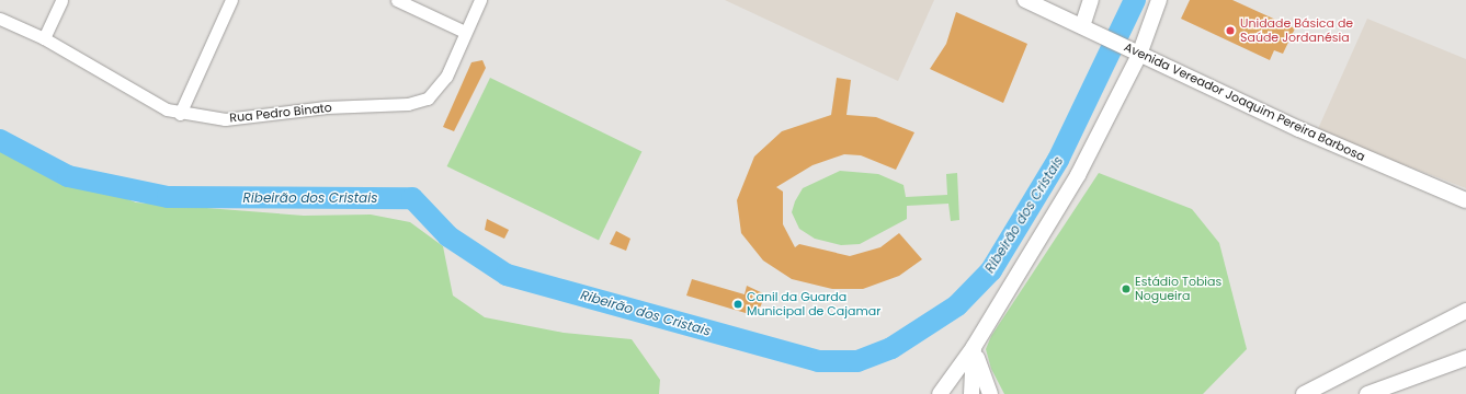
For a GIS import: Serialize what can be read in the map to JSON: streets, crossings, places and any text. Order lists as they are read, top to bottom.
{
  "streets": {
    "street": ["Avenida Vereador Joaquim Pereira Barbosa", "Rua Pedro Binato"]
  },
  "water": ["Ribeirão dos Cristais"],
  "places": ["Unidade Básica de Saúde Jordanésia", "Estádio Tobias Nogueira", "Canil da Guarda Municipal de Cajamar"]
}
